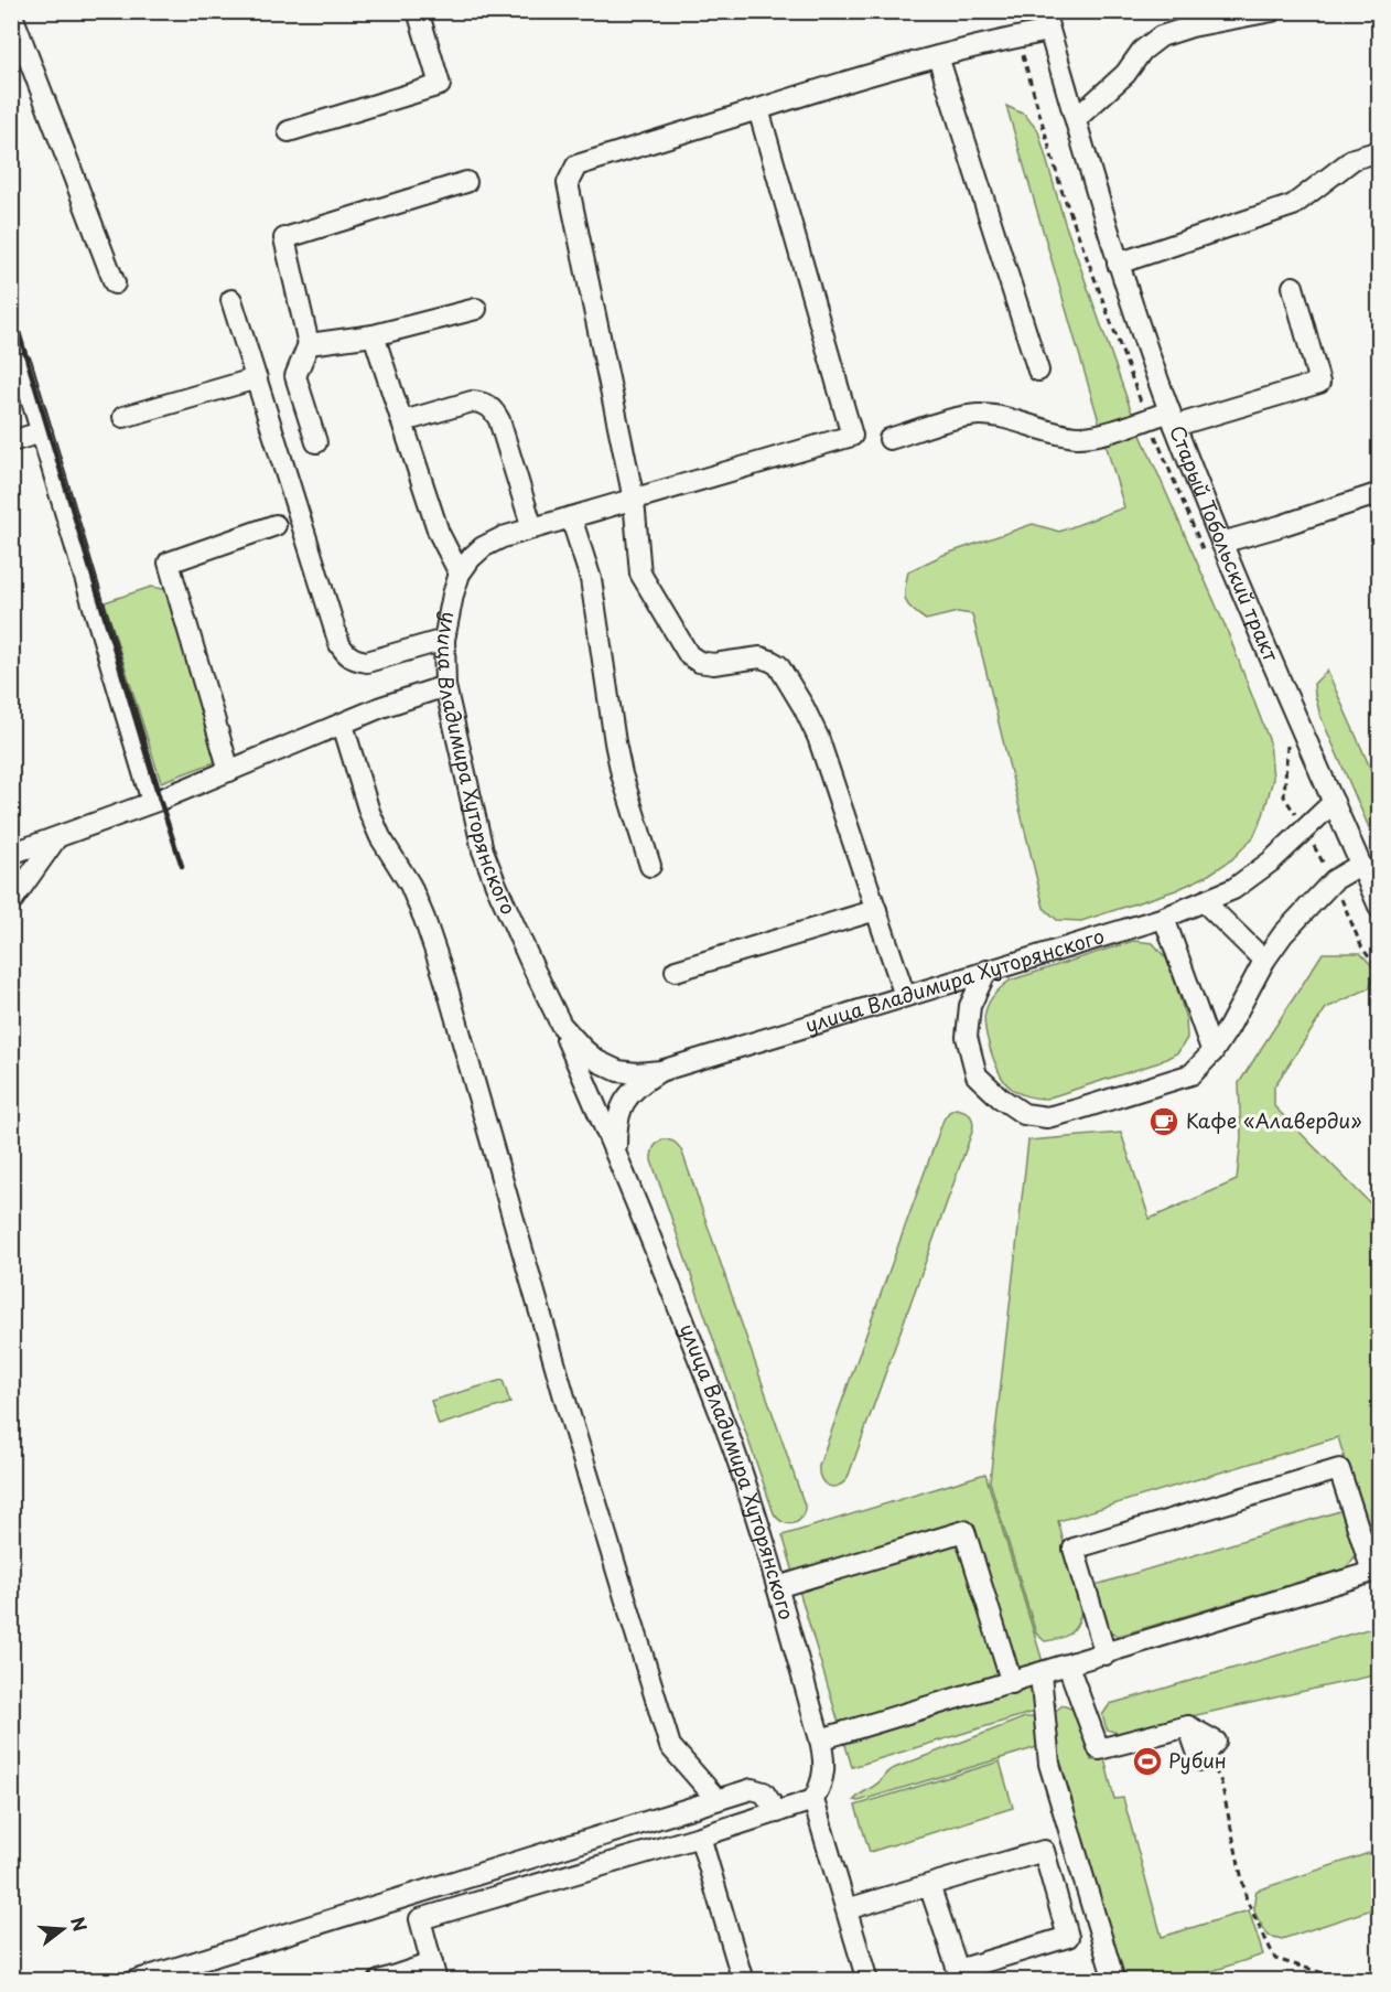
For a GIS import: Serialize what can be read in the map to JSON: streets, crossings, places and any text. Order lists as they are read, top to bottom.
{
  "streets": {
    "street": ["Старый Тобольский тракт", "улица Владимира Хуторянского"]
  },
  "crossings": [
    ["Старый Тобольский тракт", "улица Владимира Хуторянского"]
  ],
  "places": {
    "cafe": ["Кафе «Алаверди»"],
    "sports": ["Рубин"]
  },
  "north": "right"
}
